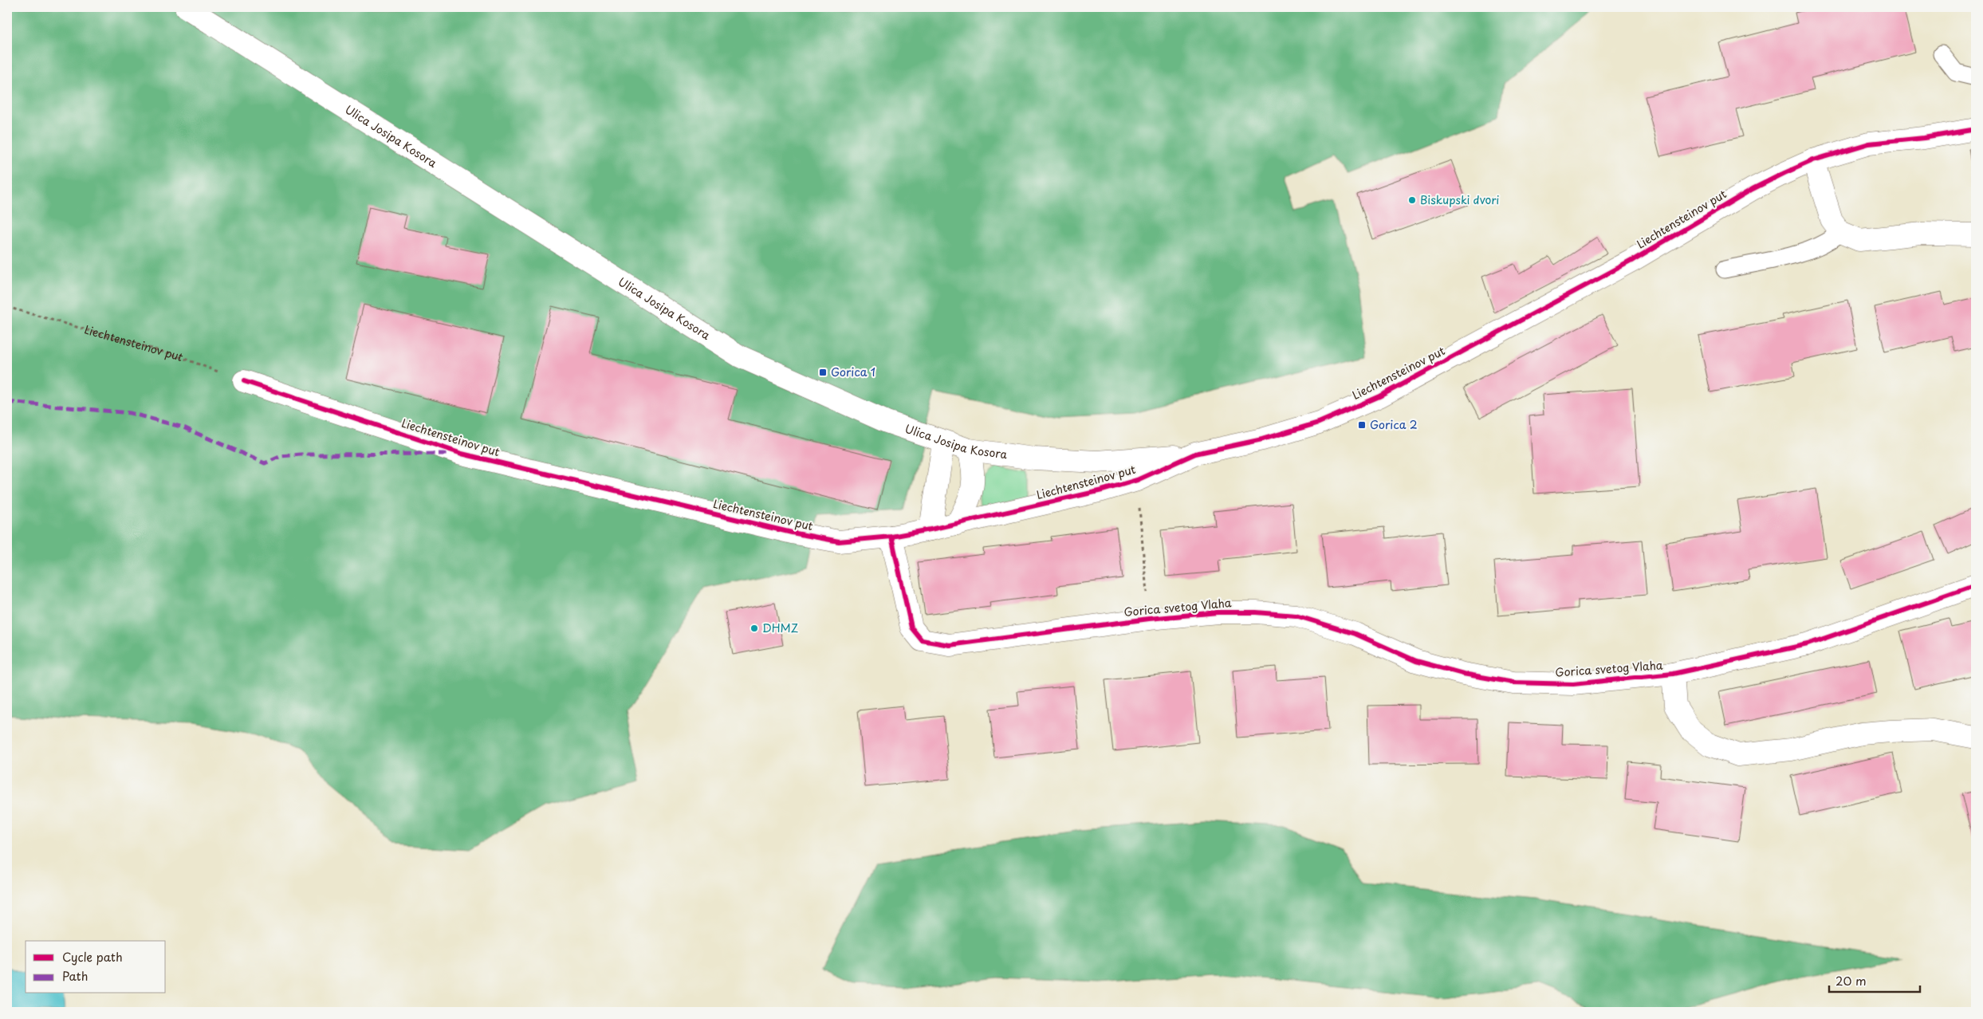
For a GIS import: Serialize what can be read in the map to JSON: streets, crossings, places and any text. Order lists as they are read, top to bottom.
{
  "streets": {
    "street": ["Ulica Josipa Kosora", "Liechtensteinov put", "Gorica svetog Vlaha"]
  },
  "crossings": [
    ["Ulica Josipa Kosora", "Liechtensteinov put"],
    ["Liechtensteinov put", "Gorica svetog Vlaha"]
  ],
  "places": {
    "other": ["Biskupski dvori", "DHMZ"],
    "transit": ["Gorica 1", "Gorica 2"]
  },
  "legend": ["Cycle path", "Path"],
  "scale_bar": "20 m"
}
